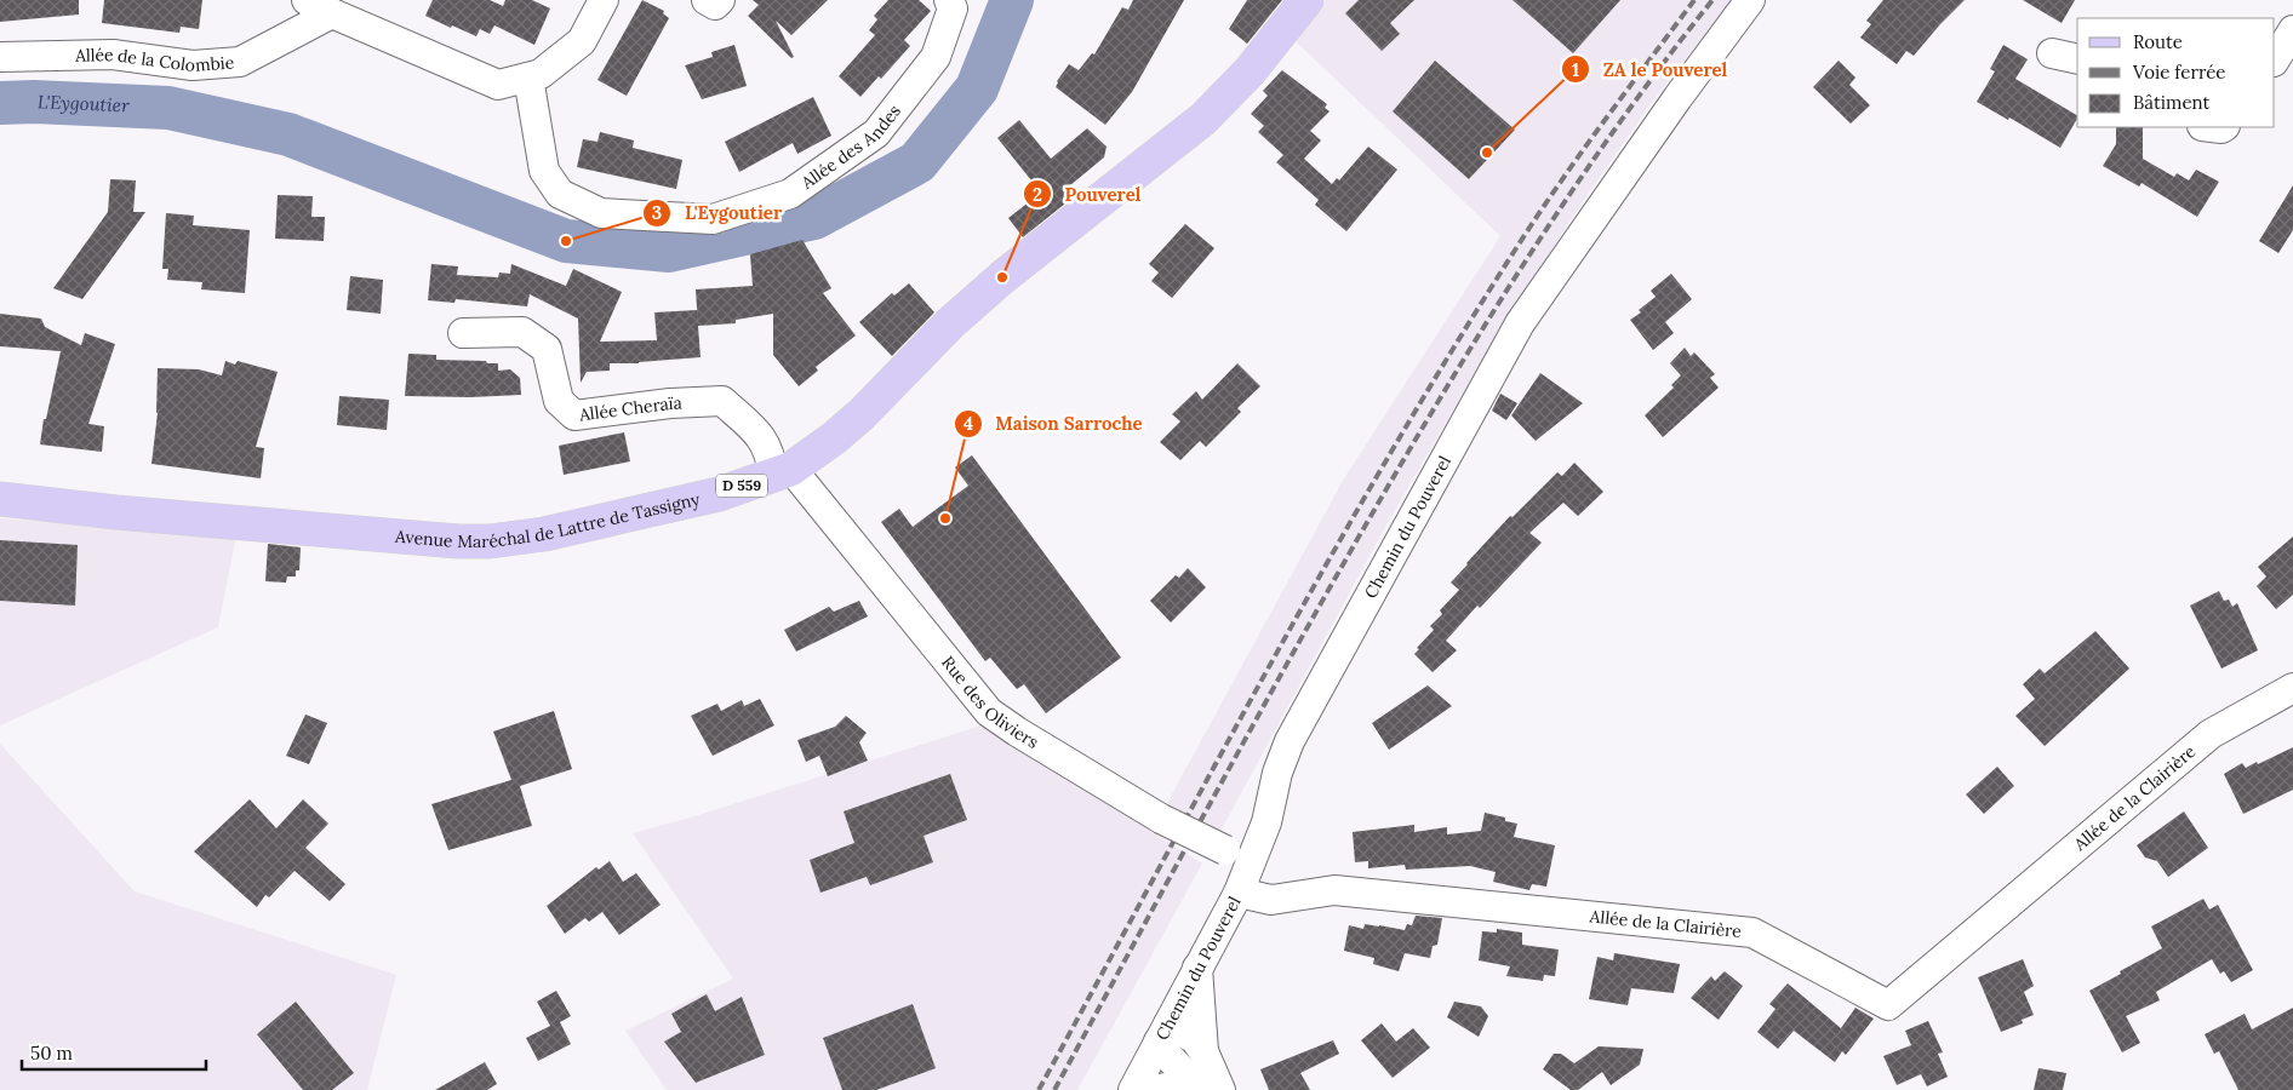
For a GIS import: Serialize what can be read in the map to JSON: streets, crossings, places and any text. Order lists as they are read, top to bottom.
{
  "streets": {
    "main road": ["D 559", "Avenue Maréchal de Lattre de Tassigny"],
    "street": [
      "Allée de la Colombie",
      "Allée des Andes",
      "Allée Cheraïa",
      "Chemin du Pouverel",
      "Rue des Oliviers",
      "Allée de la Clairière"
    ]
  },
  "crossings": [
    ["Allée Cheraïa", "Avenue Maréchal de Lattre de Tassigny"],
    ["Allée Cheraïa", "Rue des Oliviers"],
    ["Avenue Maréchal de Lattre de Tassigny", "Rue des Oliviers"],
    ["Chemin du Pouverel", "Rue des Oliviers"],
    ["Chemin du Pouverel", "Allée de la Clairière"]
  ],
  "water": ["L'Eygoutier"],
  "places": [
    "ZA le Pouverel",
    "L'Eygoutier",
    "Pouverel",
    "Maison Sarroche"
  ],
  "legend": ["Route", "Voie ferrée", "Bâtiment"],
  "scale_bar": "50 m"
}
